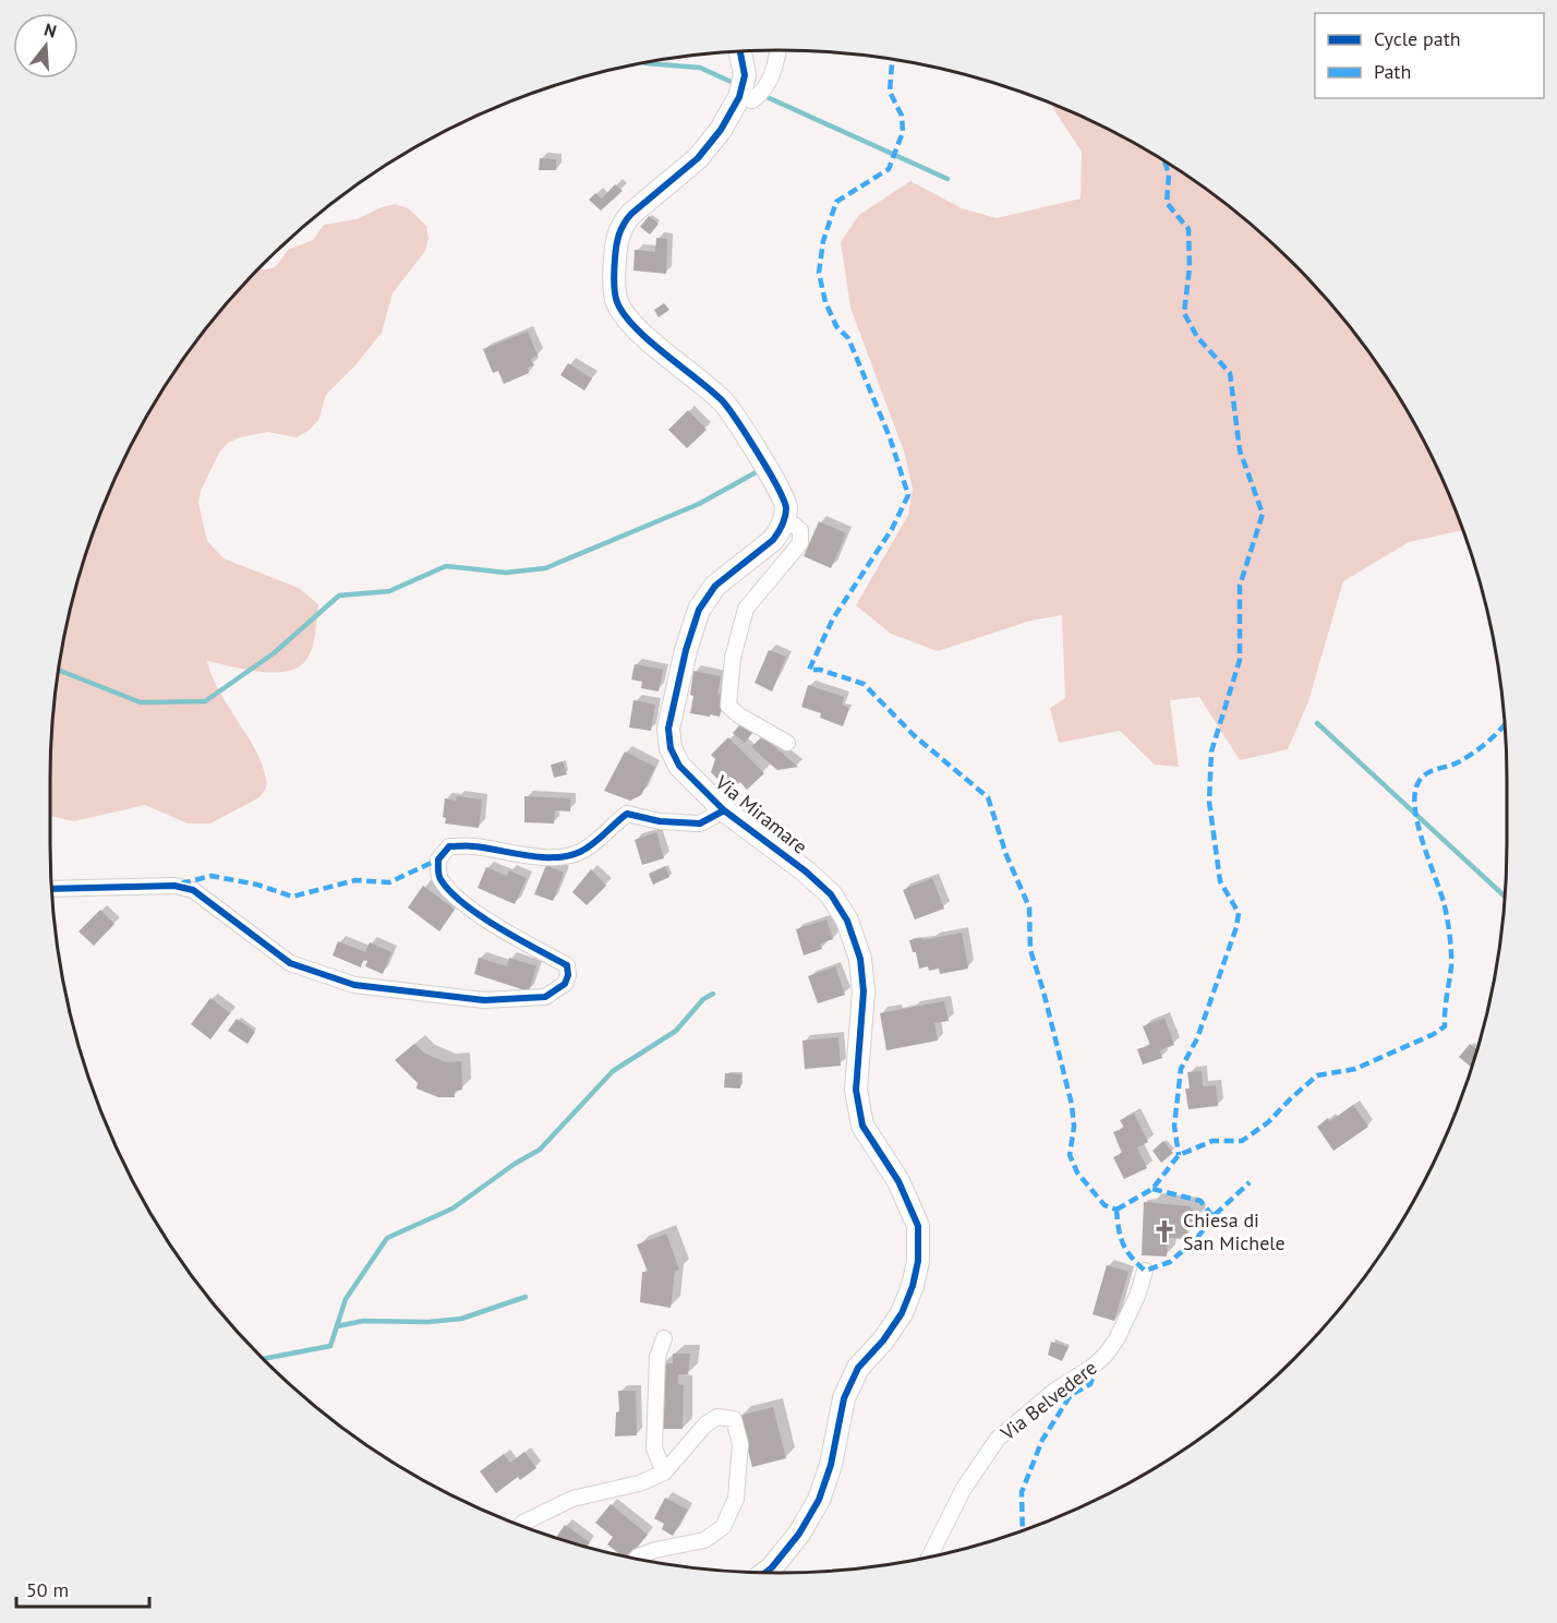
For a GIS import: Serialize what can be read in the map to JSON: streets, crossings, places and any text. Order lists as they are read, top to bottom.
{
  "streets": {
    "street": ["Via Miramare", "Via Belvedere"]
  },
  "places": {
    "church": ["Chiesa di San Michele"]
  },
  "legend": ["Cycle path", "Path"],
  "scale_bar": "50 m",
  "north": "top"
}
